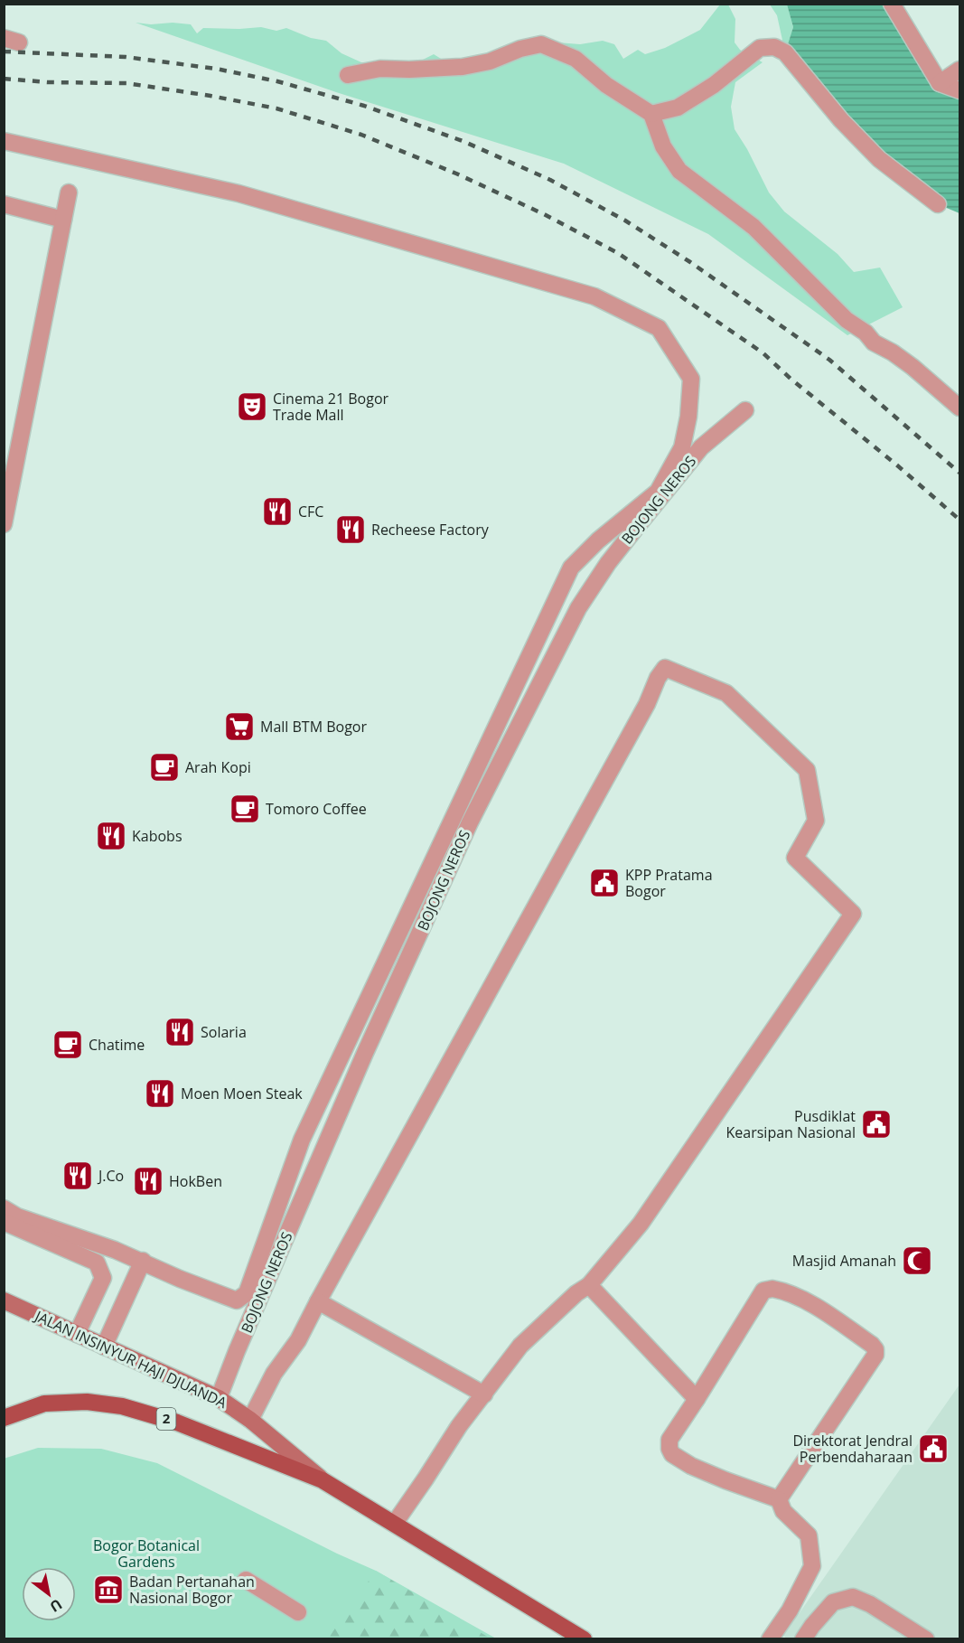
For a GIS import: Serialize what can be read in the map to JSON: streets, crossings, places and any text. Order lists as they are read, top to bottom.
{
  "streets": {
    "main road": ["JALAN INSINYUR HAJI DJUANDA", "2"],
    "street": ["BOJONG NEROS"]
  },
  "crossings": [
    ["BOJONG NEROS", "JALAN INSINYUR HAJI DJUANDA"]
  ],
  "parks": ["Bogor Botanical Gardens"],
  "places": {
    "theatre": ["Cinema 21 Bogor Trade Mall"],
    "restaurant": [
      "CFC",
      "Recheese Factory",
      "Kabobs",
      "Solaria",
      "Moen Moen Steak",
      "J.Co",
      "HokBen"
    ],
    "supermarket": ["Mall BTM Bogor"],
    "cafe": ["Arah Kopi", "Tomoro Coffee", "Chatime"],
    "public building": ["KPP Pratama Bogor", "Pusdiklat Kearsipan Nasional", "Direktorat Jendral Perbendaharaan"],
    "mosque": ["Masjid Amanah"],
    "museum": ["Badan Pertanahan Nasional Bogor"]
  },
  "north": "bottom right"
}
